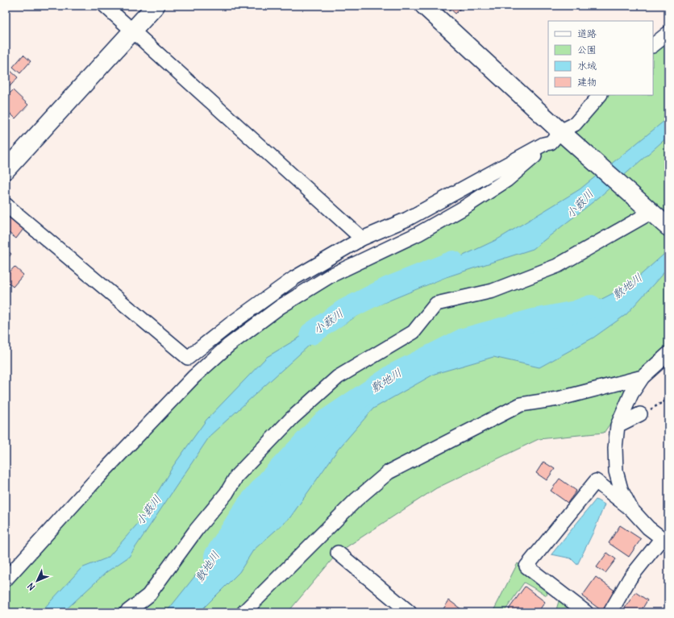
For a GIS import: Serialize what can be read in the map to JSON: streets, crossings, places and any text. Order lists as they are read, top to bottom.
{
  "water": ["小薮川", "敷地川"],
  "legend": [
    "道路",
    "公園",
    "水域",
    "建物"
  ],
  "north": "bottom left"
}
